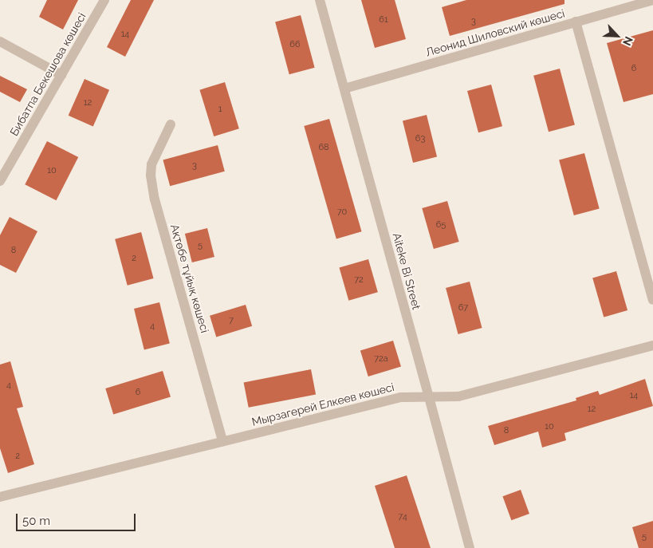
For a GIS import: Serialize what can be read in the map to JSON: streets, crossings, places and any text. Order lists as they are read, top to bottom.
{
  "streets": {
    "street": [
      "Леонид Шиловский көшесі",
      "Бибатпа Бекешова көшесі",
      "Aiteke Bi Street",
      "Ақтөбе тұйық көшесі",
      "Мырзагерей Елкеев көшесі"
    ]
  },
  "crossings": [
    ["Леонид Шиловский көшесі", "Aiteke Bi Street"],
    ["Aiteke Bi Street", "Мырзагерей Елкеев көшесі"],
    ["Ақтөбе тұйық көшесі", "Мырзагерей Елкеев көшесі"]
  ],
  "house_numbers": [
    "61",
    "3",
    "14",
    "66",
    "6",
    "12",
    "1",
    "63",
    "68",
    "3",
    "10",
    "70",
    "65",
    "5",
    "8",
    "2",
    "72",
    "67",
    "7",
    "4",
    "72а",
    "4",
    "6",
    "14",
    "12",
    "10",
    "8",
    "2",
    "74",
    "5"
  ],
  "scale_bar": "50 m",
  "north": "bottom right"
}
